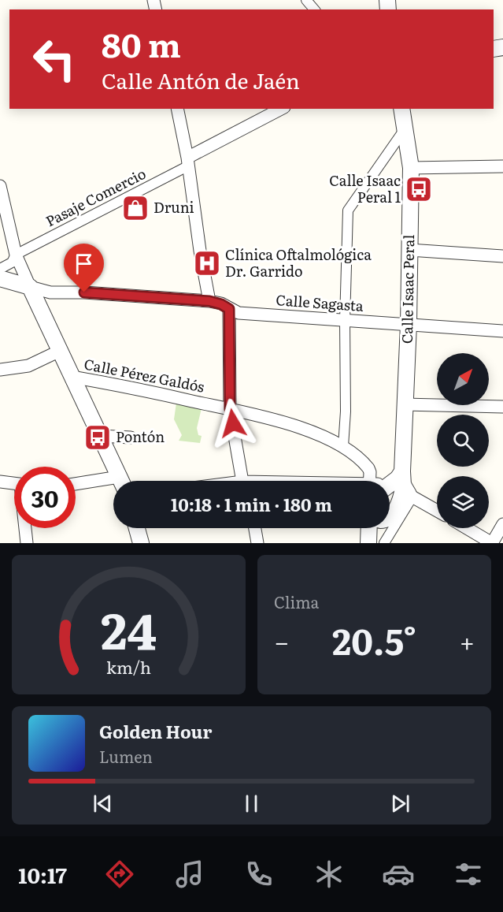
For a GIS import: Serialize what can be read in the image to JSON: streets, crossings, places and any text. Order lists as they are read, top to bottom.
{
  "streets": {
    "street": [
      "Pasaje Comercio",
      "Calle Isaac Peral",
      "Calle Sagasta",
      "Calle Pérez Galdós"
    ]
  },
  "crossings": [
    ["Calle Isaac Peral", "Calle Sagasta"],
    ["Calle Isaac Peral", "Calle Pérez Galdós"]
  ],
  "places": {
    "bus stop": ["Calle Isaac Peral 1", "Pontón"],
    "shop": ["Druni"],
    "hospital": ["Clínica Oftalmológica Dr. Garrido"]
  },
  "north": "top right",
  "page": {
    "turn": ["80 m", "Calle Antón de Jaén"],
    "limit": "30",
    "trip": "10:18 · 1 min · 180 m",
    "tile": "Clima",
    "heat": ["−", "20.5°", "+"],
    "song": ["Golden Hour", "Lumen"],
    "tabs": "10:17",
    "gauge": ["24", "km/h"]
  }
}
